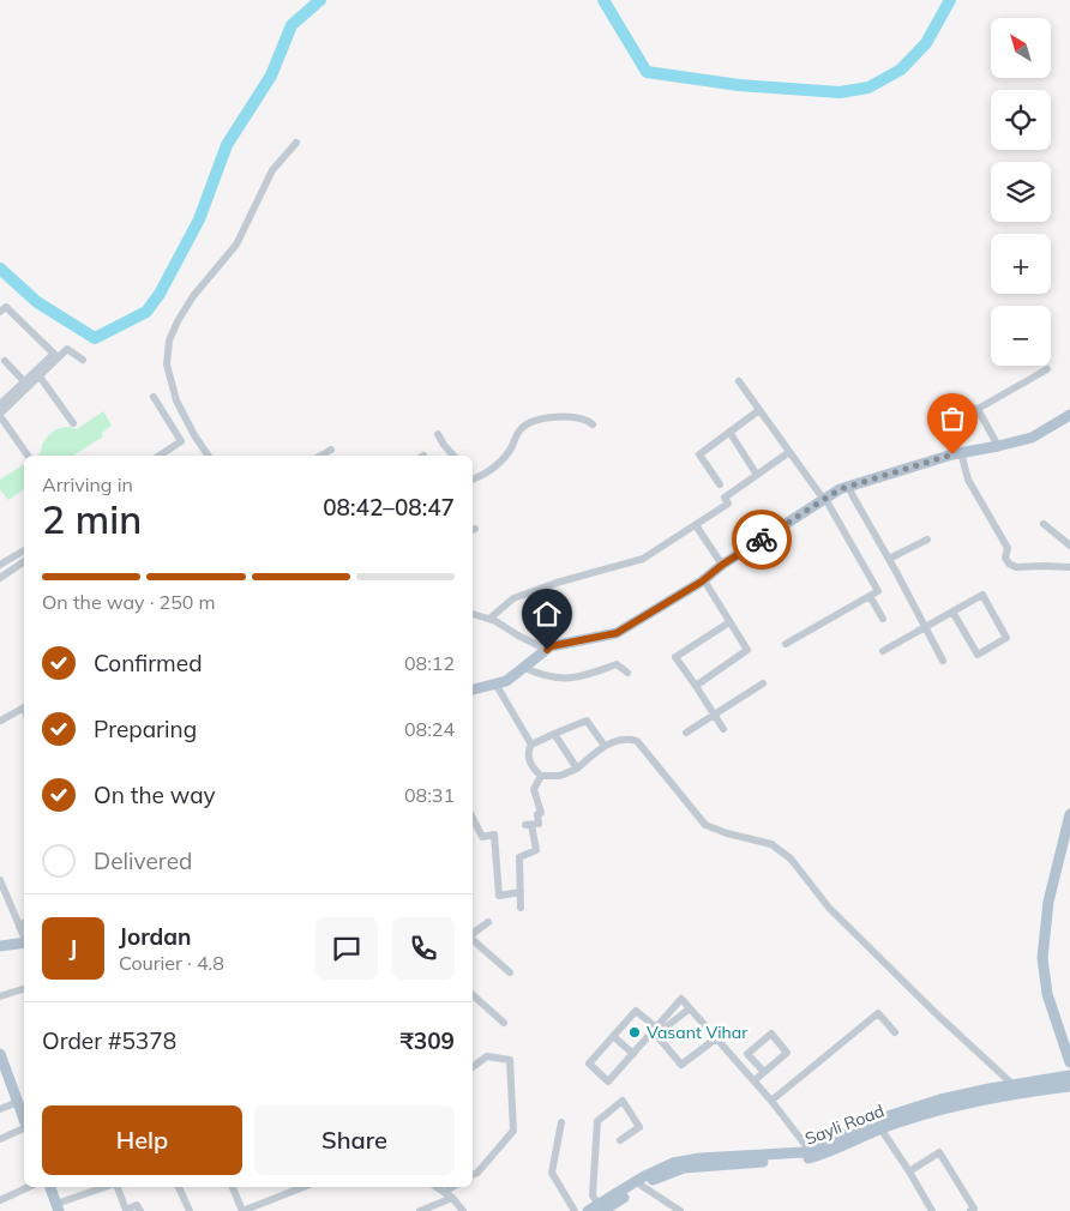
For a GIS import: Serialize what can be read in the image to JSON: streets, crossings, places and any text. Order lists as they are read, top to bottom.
{
  "streets": {
    "main road": ["Sayli Road"]
  },
  "places": ["Vasant Vihar"],
  "north": "top left",
  "page": {
    "map_buttons": ["+", "−"],
    "heading": ["2 min", "Arriving in", "08:42–08:47"],
    "panel": [
      "Jordan",
      "Courier · 4.8",
      "Order #5378",
      "₹309"
    ],
    "bar": "On the way · 250 m",
    "list": [
      ["Confirmed", "08:12"],
      ["Preparing", "08:24"],
      ["On the way", "08:31"],
      "Delivered"
    ],
    "round": "J",
    "buttons": ["Help", "Share"]
  }
}
